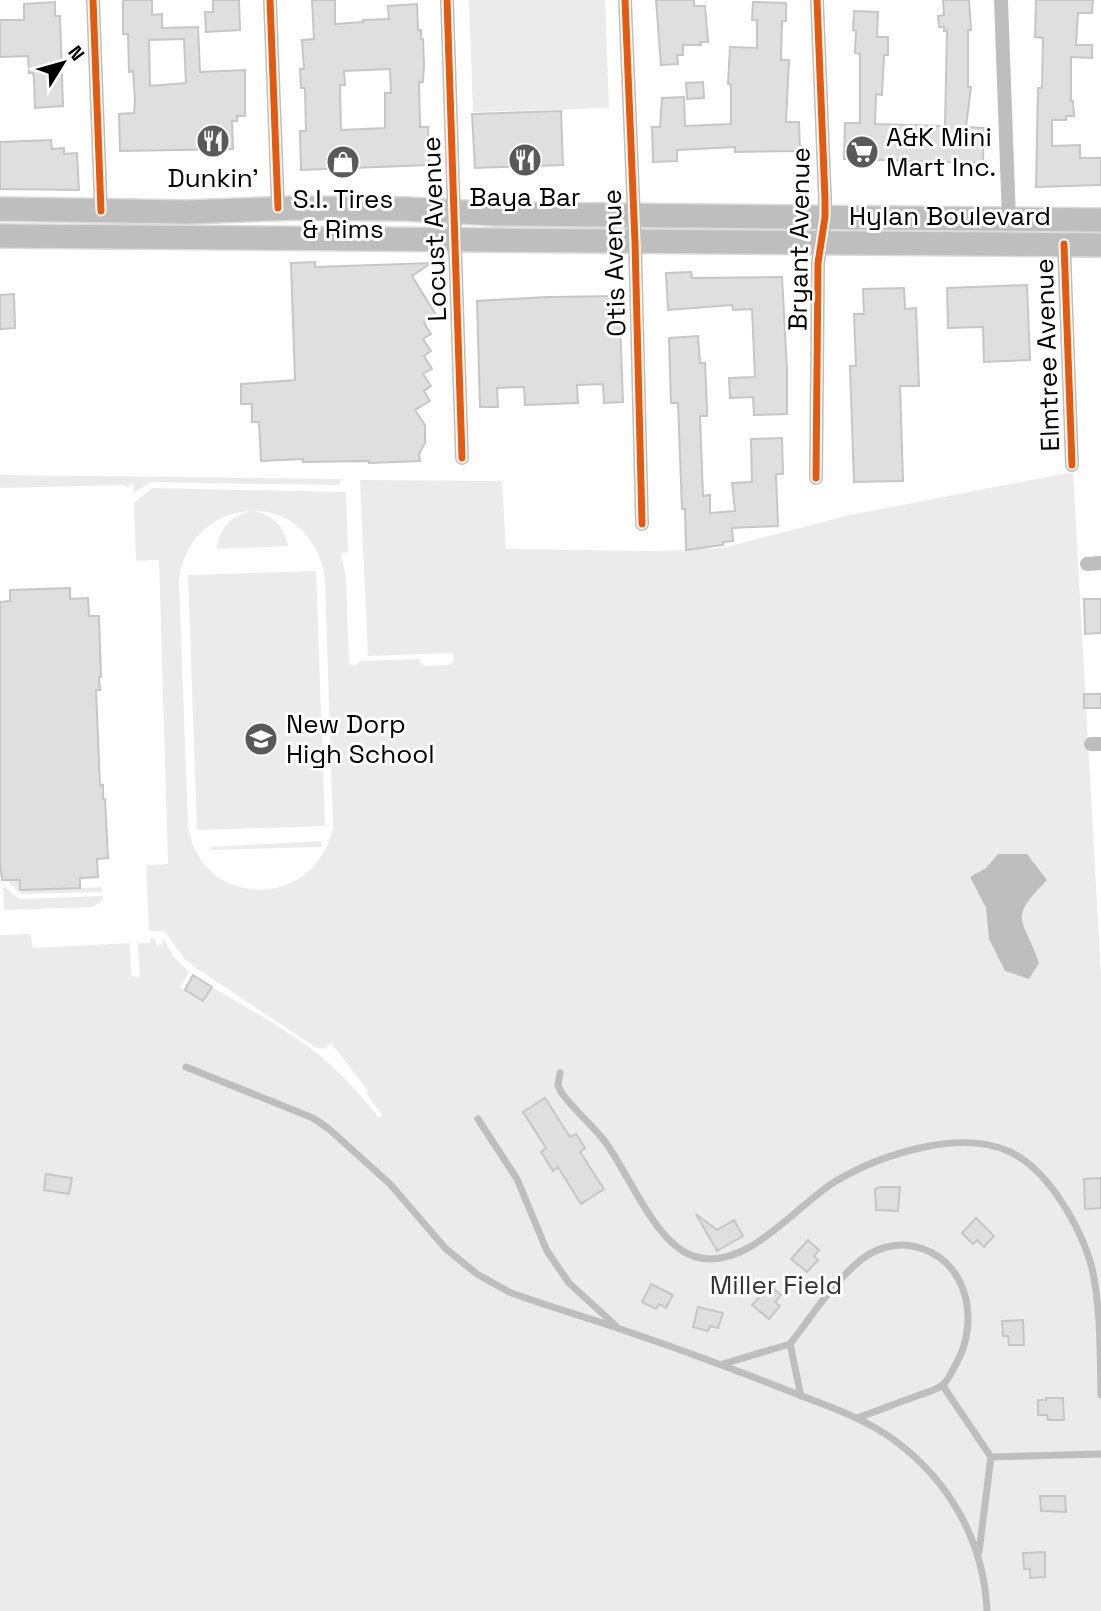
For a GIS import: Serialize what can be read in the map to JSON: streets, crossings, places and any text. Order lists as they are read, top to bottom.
{
  "streets": {
    "main road": ["Hylan Boulevard"],
    "street": [
      "Locust Avenue",
      "Bryant Avenue",
      "Otis Avenue",
      "Elmtree Avenue"
    ]
  },
  "crossings": [
    ["Hylan Boulevard", "Locust Avenue"],
    ["Hylan Boulevard", "Bryant Avenue"],
    ["Hylan Boulevard", "Otis Avenue"],
    ["Hylan Boulevard", "Elmtree Avenue"]
  ],
  "parks": ["Miller Field"],
  "places": {
    "restaurant": ["Dunkin'", "Baya Bar"],
    "supermarket": ["A&K Mini Mart Inc."],
    "shop": ["S.I. Tires & Rims"],
    "school or university": ["New Dorp High School"]
  },
  "north": "top right"
}
